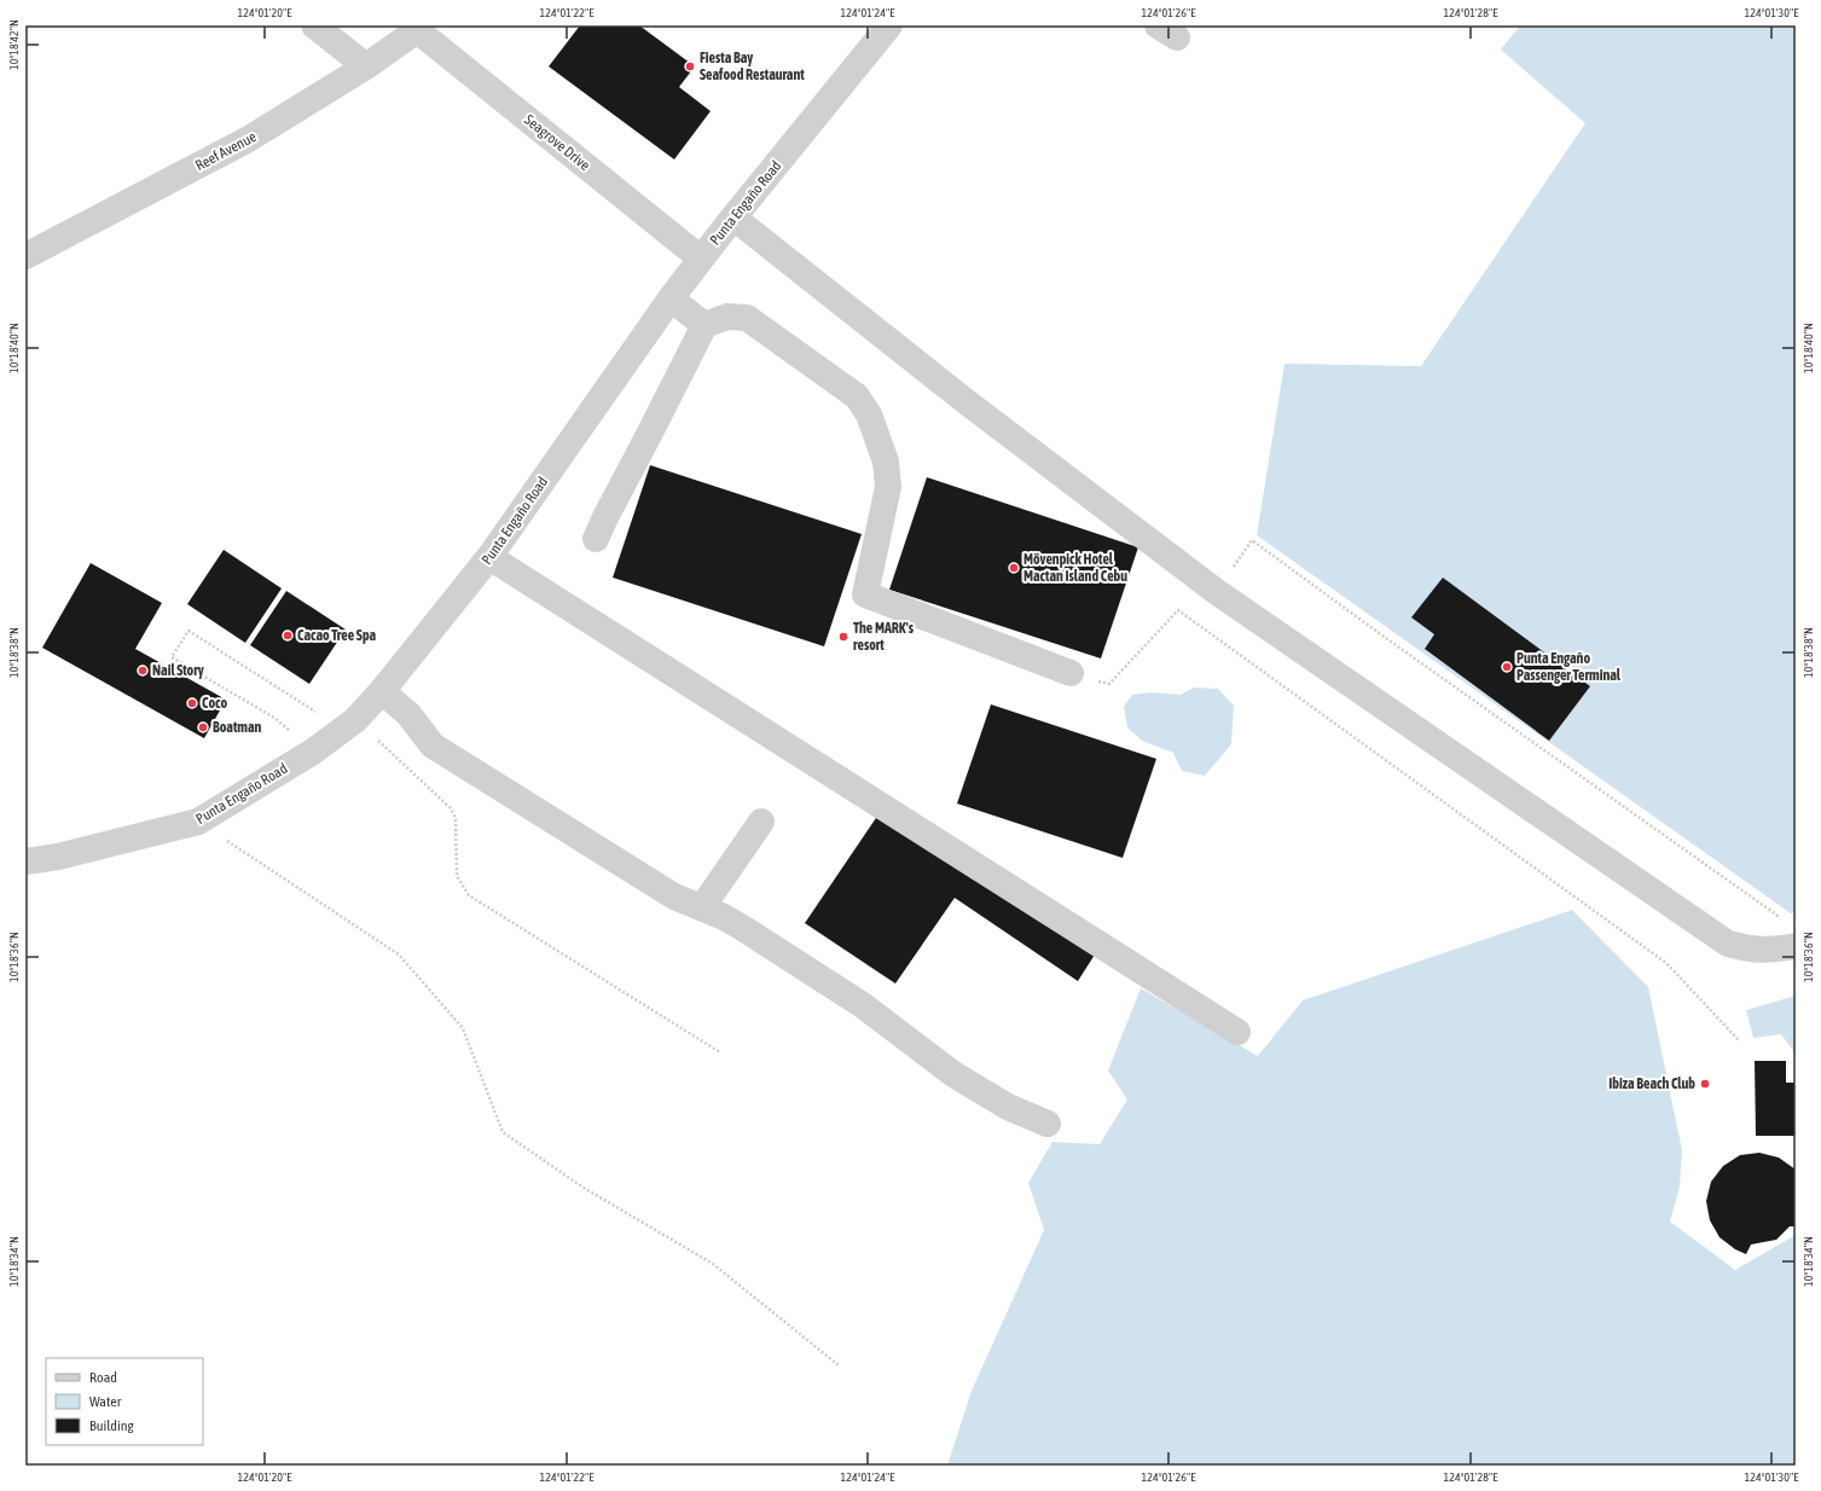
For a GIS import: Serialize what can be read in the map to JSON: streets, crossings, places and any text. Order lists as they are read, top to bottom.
{
  "streets": {
    "street": ["Seagrove Drive", "Reef Avenue", "Punta Engaño Road"]
  },
  "crossings": [
    ["Seagrove Drive", "Reef Avenue"],
    ["Seagrove Drive", "Punta Engaño Road"]
  ],
  "places": [
    "Fiesta Bay Seafood Restaurant",
    "Mövenpick Hotel Mactan Island Cebu",
    "Cacao Tree Spa",
    "The MARK's resort",
    "Punta Engaňo Passenger Terminal",
    "Nail Story",
    "Coco",
    "Boatman",
    "Ibiza Beach Club"
  ],
  "legend": ["Road", "Water", "Building"],
  "coordinates": [
    "124°01'20\"E",
    "124°01'22\"E",
    "124°01'24\"E",
    "124°01'26\"E",
    "124°01'28\"E",
    "124°01'30\"E",
    "10°18'42\"N",
    "10°18'40\"N",
    "10°18'38\"N",
    "10°18'36\"N",
    "10°18'34\"N"
  ]
}
